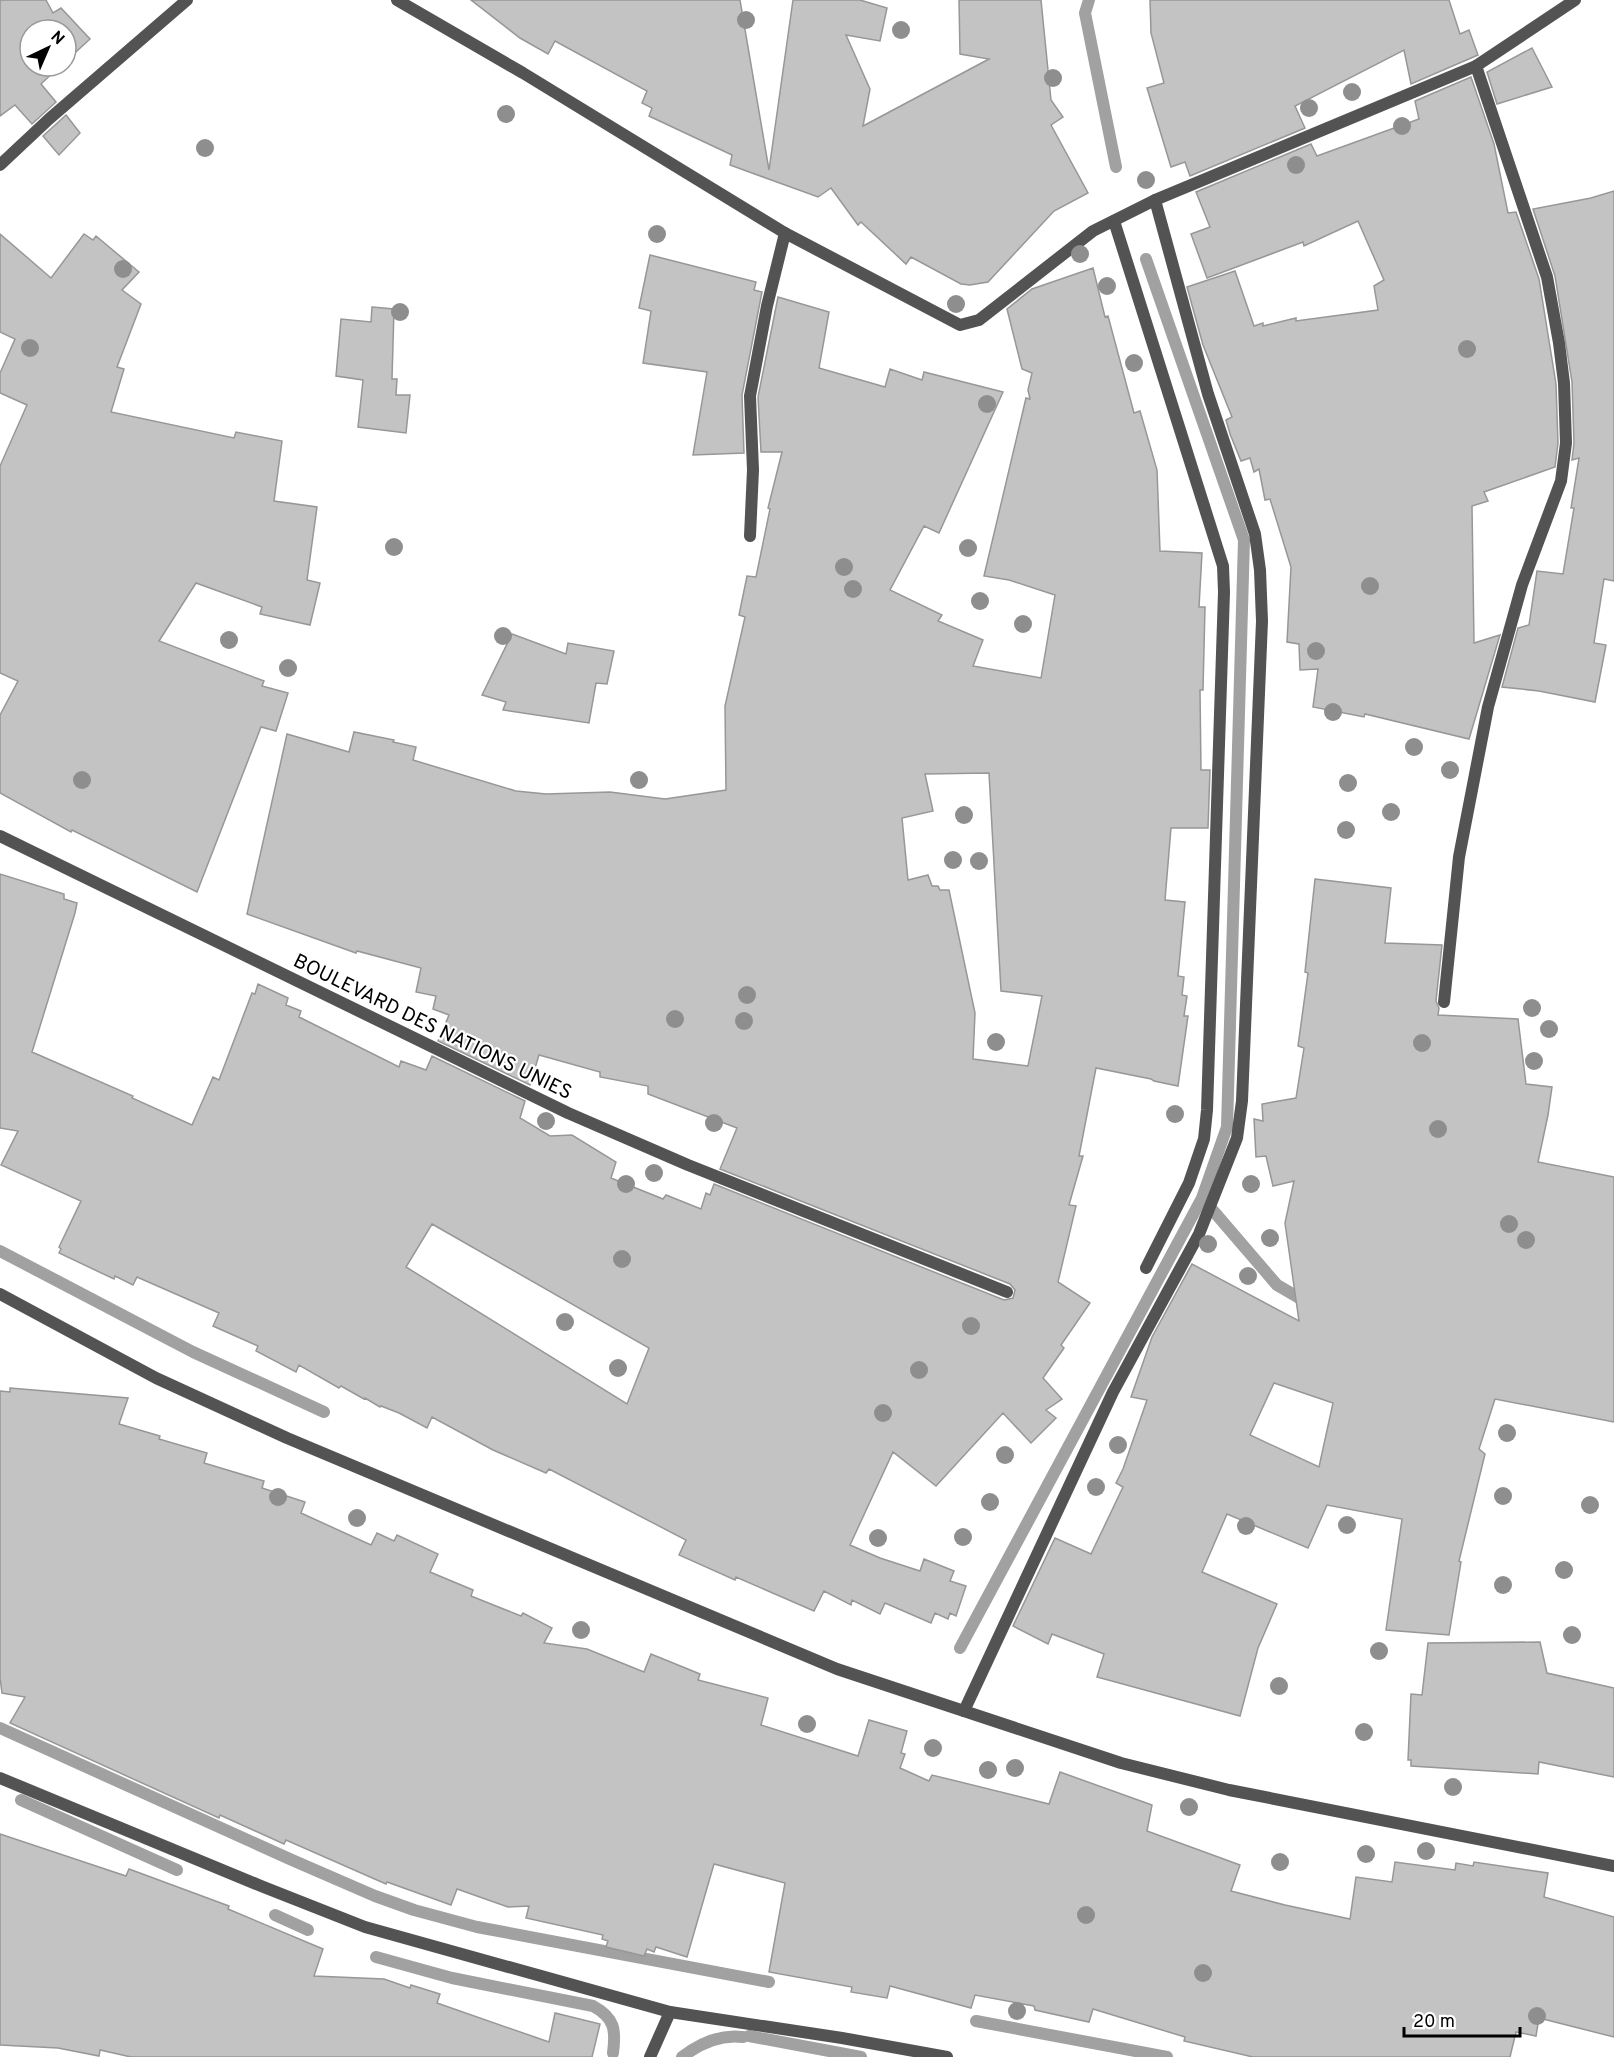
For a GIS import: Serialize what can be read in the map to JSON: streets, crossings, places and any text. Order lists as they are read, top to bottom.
{
  "streets": {
    "street": ["BOULEVARD DES NATIONS UNIES"]
  },
  "scale_bar": "20 m",
  "north": "top right"
}
